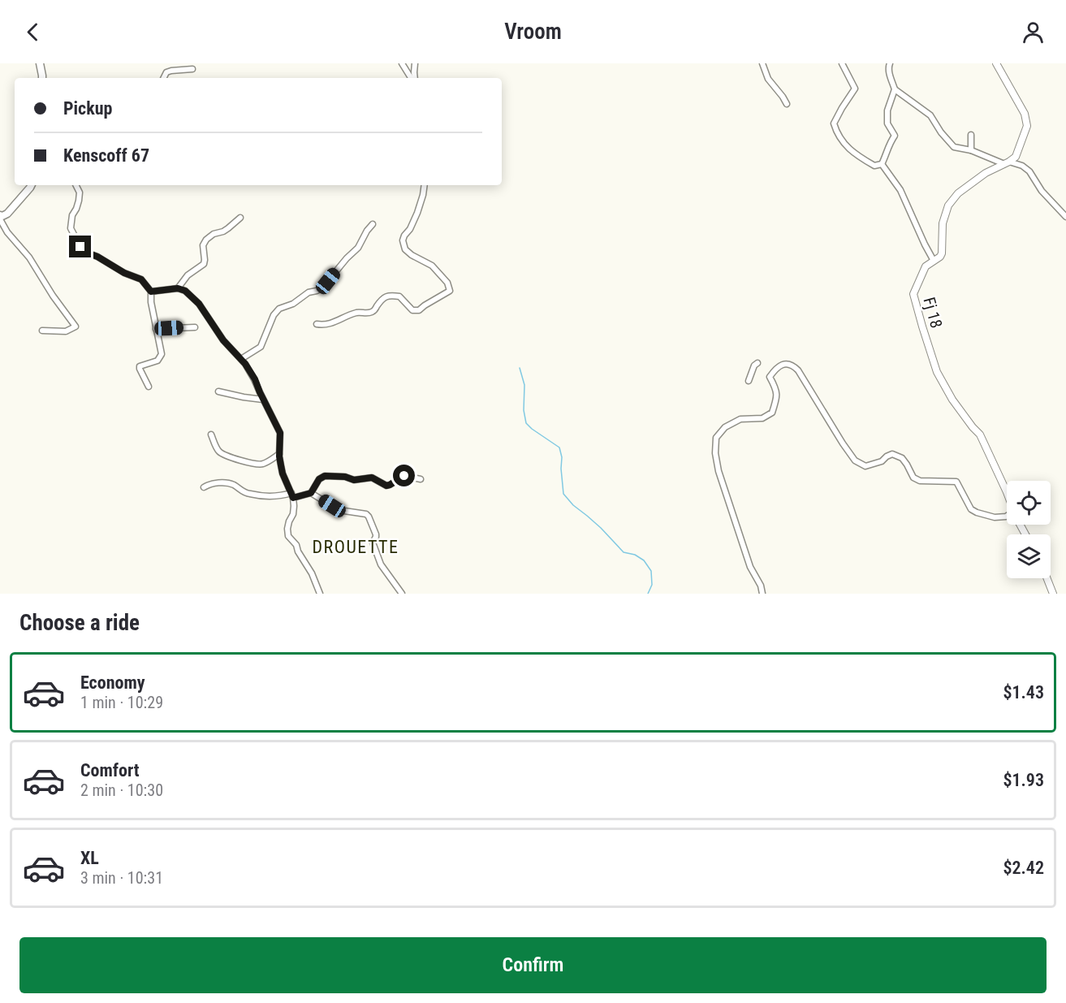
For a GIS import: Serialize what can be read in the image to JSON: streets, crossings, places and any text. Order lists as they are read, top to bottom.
{
  "streets": {
    "street": ["Fj 18"]
  },
  "districts": ["DROUETTE"],
  "page": {
    "header": "Vroom",
    "banner": ["Pickup", "Kenscoff 67"],
    "heading": "Choose a ride",
    "list": [
      {
        "name": "Economy",
        "note": "1 min · 10:29",
        "value": "$1.43"
      },
      {
        "name": "Comfort",
        "note": "2 min · 10:30",
        "value": "$1.93"
      },
      {
        "name": "XL",
        "note": "3 min · 10:31",
        "value": "$2.42"
      }
    ],
    "buttons": "Confirm"
  }
}
